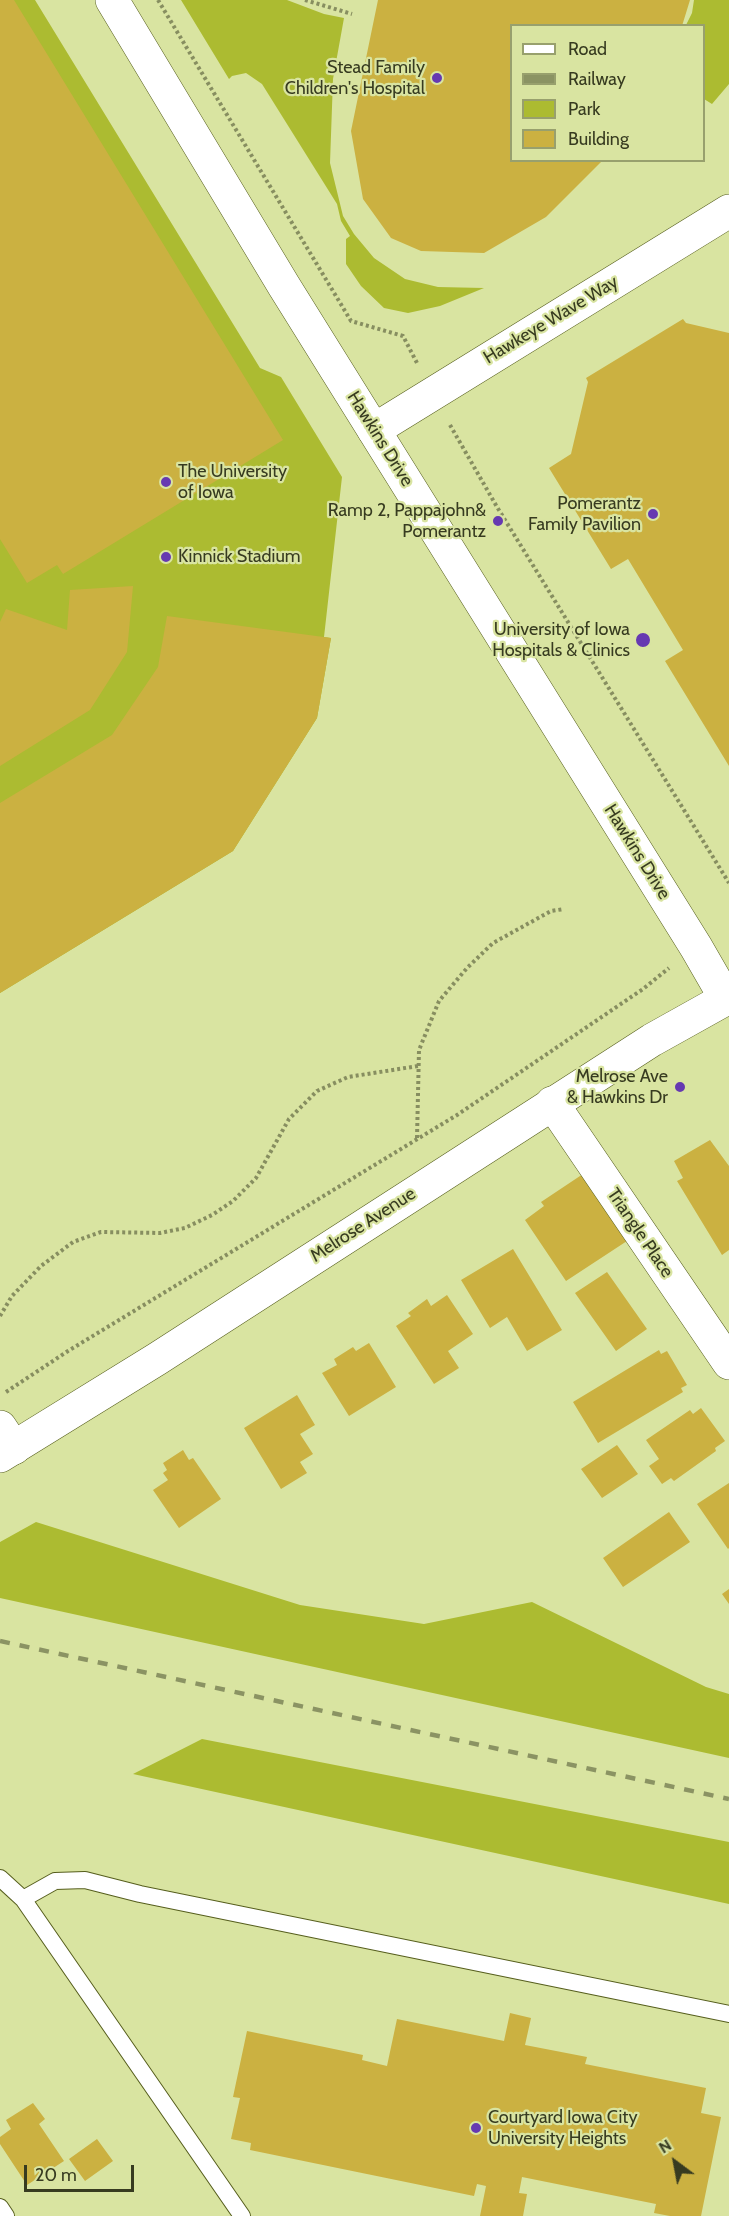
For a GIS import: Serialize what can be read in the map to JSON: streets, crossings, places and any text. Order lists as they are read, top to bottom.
{
  "streets": {
    "street": [
      "Hawkeye Wave Way",
      "Hawkins Drive",
      "Melrose Avenue",
      "Triangle Place"
    ]
  },
  "crossings": [
    ["Hawkeye Wave Way", "Hawkins Drive"],
    ["Hawkins Drive", "Melrose Avenue"],
    ["Melrose Avenue", "Triangle Place"]
  ],
  "places": [
    "Stead Family Children's Hospital",
    "The University of Iowa",
    "Pomerantz Family Pavilion",
    "Ramp 2, Pappajohn& Pomerantz",
    "Kinnick Stadium",
    "University of Iowa Hospitals & Clinics",
    "Melrose Ave & Hawkins Dr",
    "Courtyard Iowa City University Heights"
  ],
  "legend": [
    "Road",
    "Railway",
    "Park",
    "Building"
  ],
  "scale_bar": "20 m",
  "north": "top left"
}
